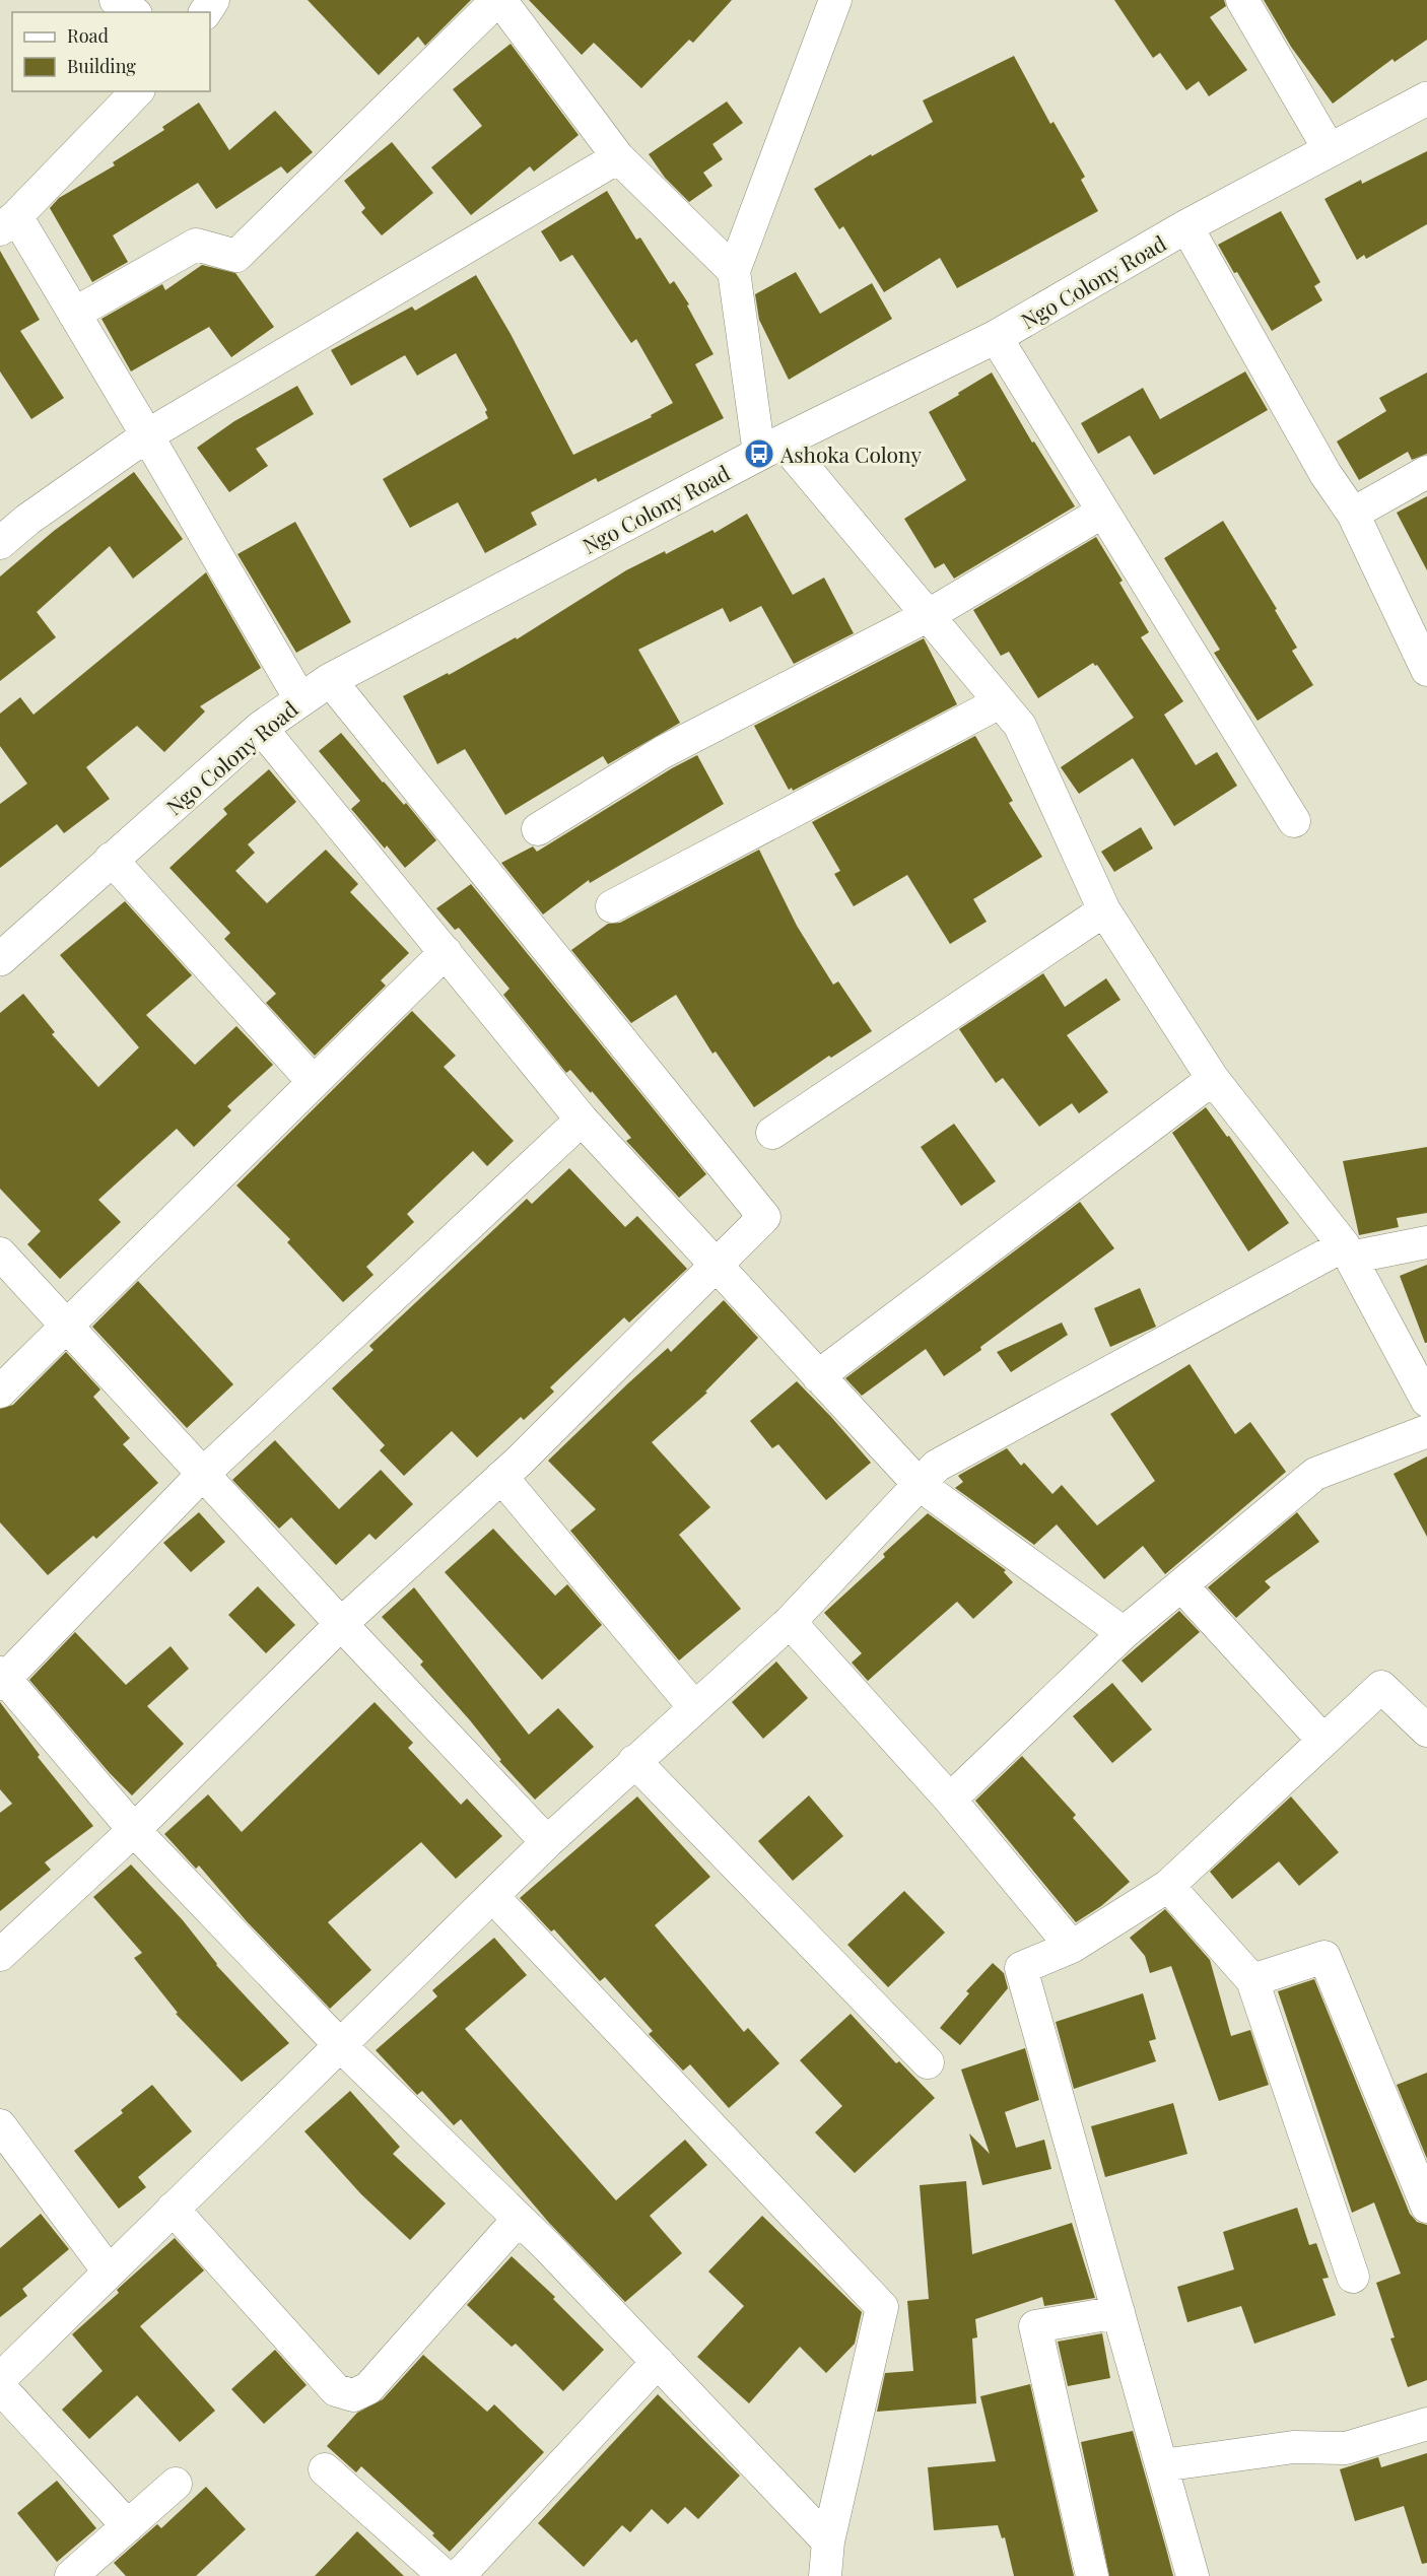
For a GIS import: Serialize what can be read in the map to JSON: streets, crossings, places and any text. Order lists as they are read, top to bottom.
{
  "streets": {
    "street": ["Ngo Colony Road"]
  },
  "places": {
    "bus stop": ["Ashoka Colony"]
  },
  "legend": ["Road", "Building"]
}
